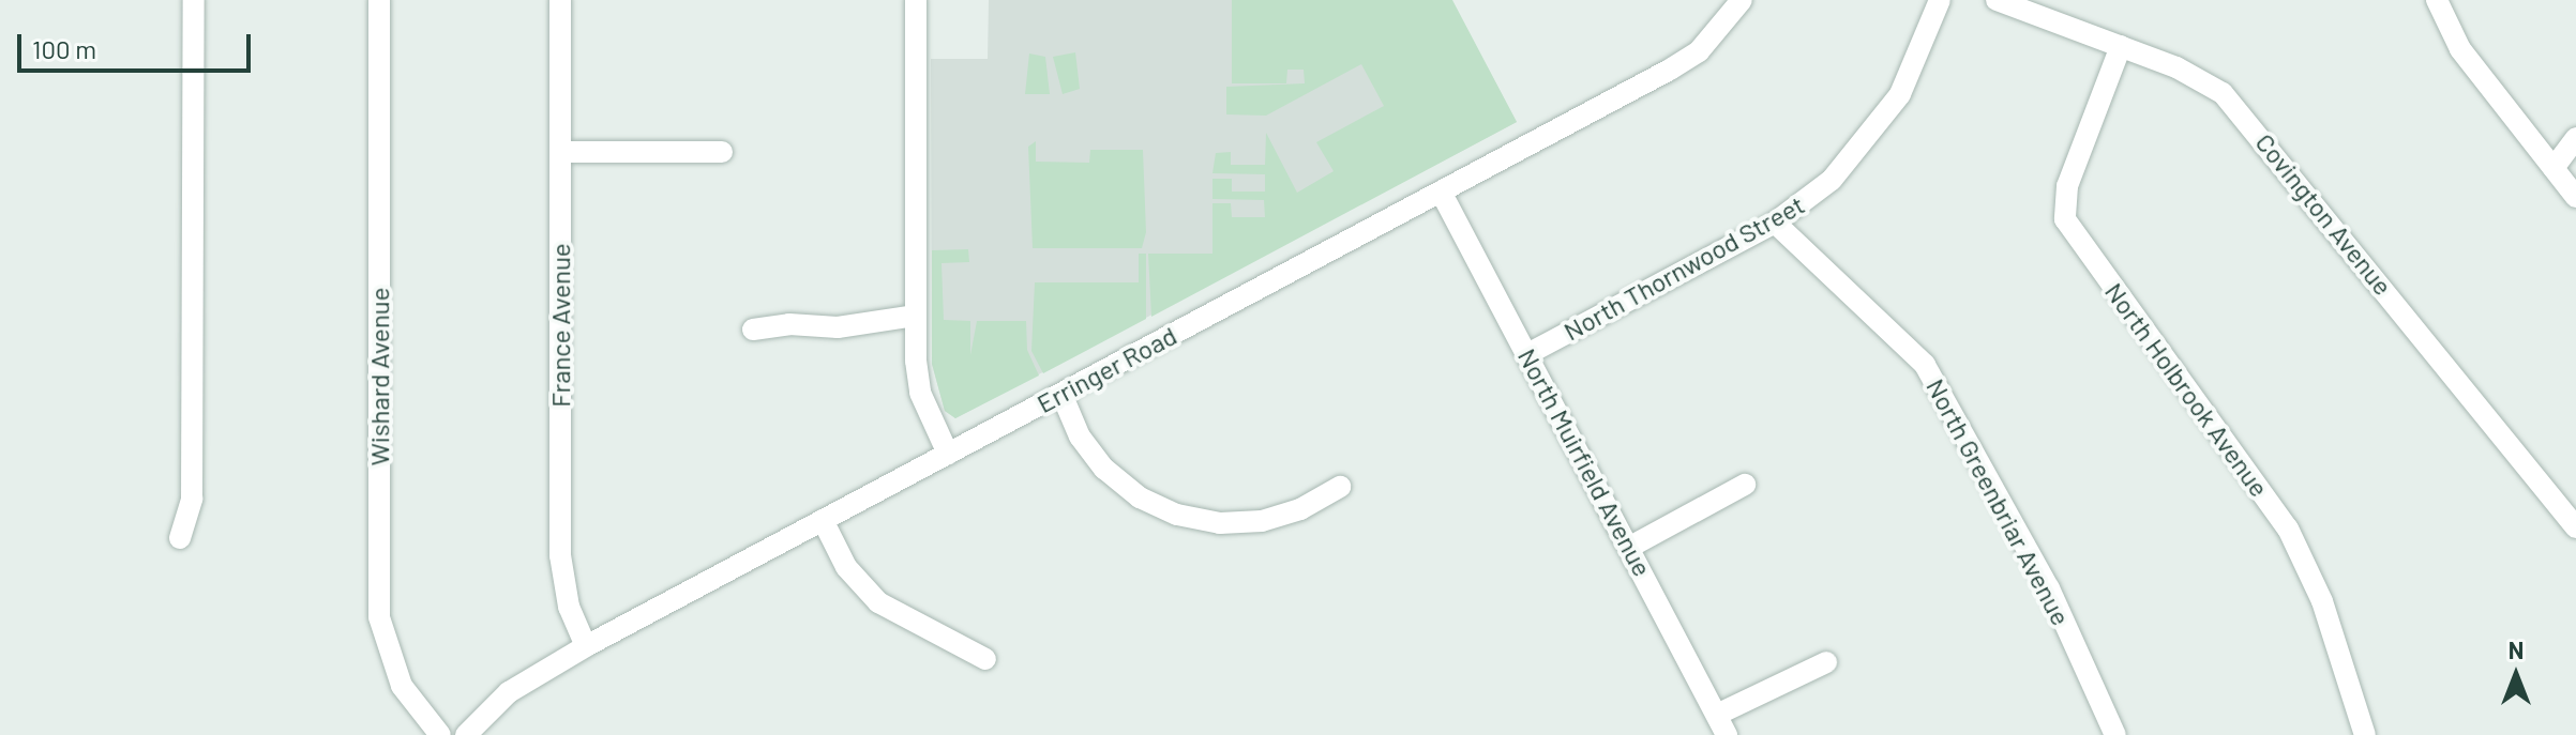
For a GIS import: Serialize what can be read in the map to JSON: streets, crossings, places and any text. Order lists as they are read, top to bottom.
{
  "streets": {
    "street": [
      "Covington Avenue",
      "North Thornwood Street",
      "France Avenue",
      "Erringer Road",
      "Wishard Avenue",
      "North Holbrook Avenue",
      "North Muirfield Avenue",
      "North Greenbriar Avenue"
    ]
  },
  "crossings": [
    ["Covington Avenue", "North Holbrook Avenue"],
    ["North Thornwood Street", "North Muirfield Avenue"],
    ["North Thornwood Street", "North Greenbriar Avenue"],
    ["France Avenue", "Erringer Road"],
    ["Erringer Road", "North Muirfield Avenue"]
  ],
  "scale_bar": "100 m",
  "north": "top"
}
